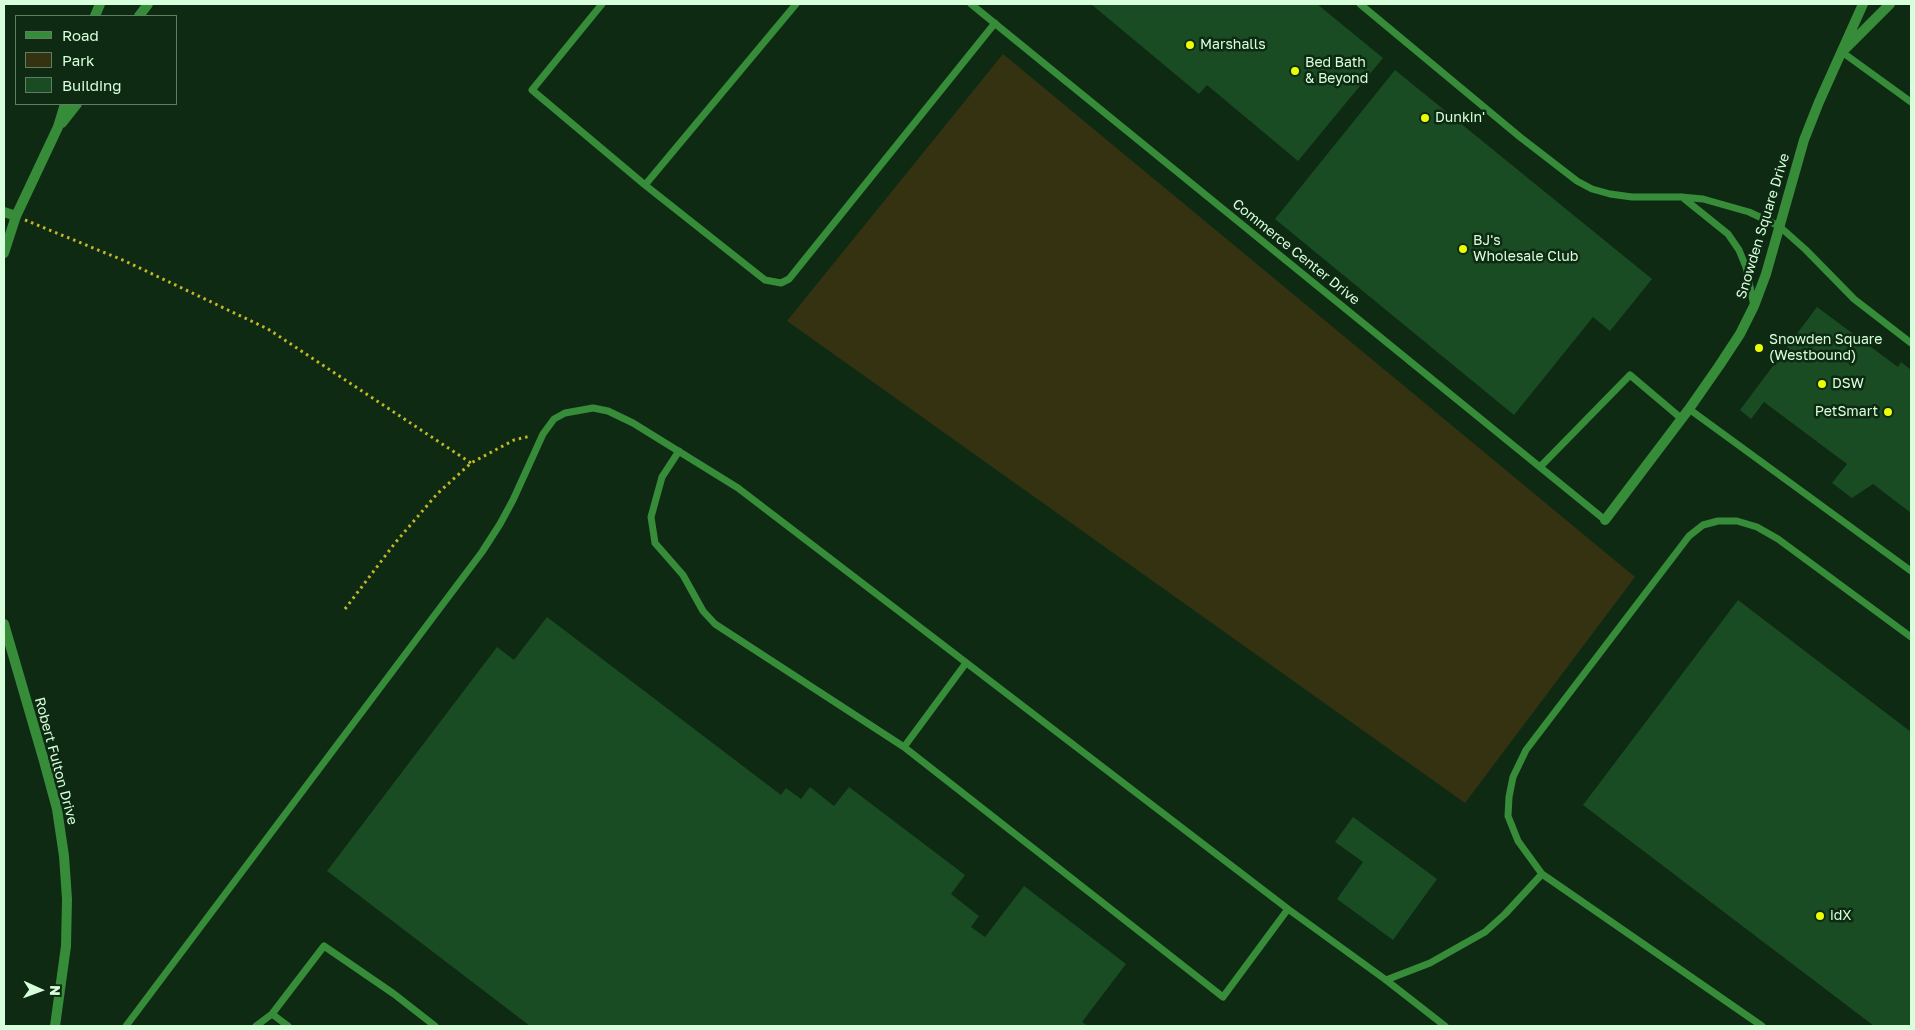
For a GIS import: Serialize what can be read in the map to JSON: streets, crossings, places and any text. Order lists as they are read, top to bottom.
{
  "streets": {
    "street": ["Snowden Square Drive", "Robert Fulton Drive"],
    "lane": ["Commerce Center Drive"]
  },
  "crossings": [
    ["Snowden Square Drive", "Commerce Center Drive"]
  ],
  "places": [
    "Marshalls",
    "Bed Bath & Beyond",
    "Dunkin'",
    "BJ's Wholesale Club",
    "Snowden Square (Westbound)",
    "DSW",
    "PetSmart",
    "idX"
  ],
  "legend": ["Road", "Park", "Building"],
  "north": "right"
}
